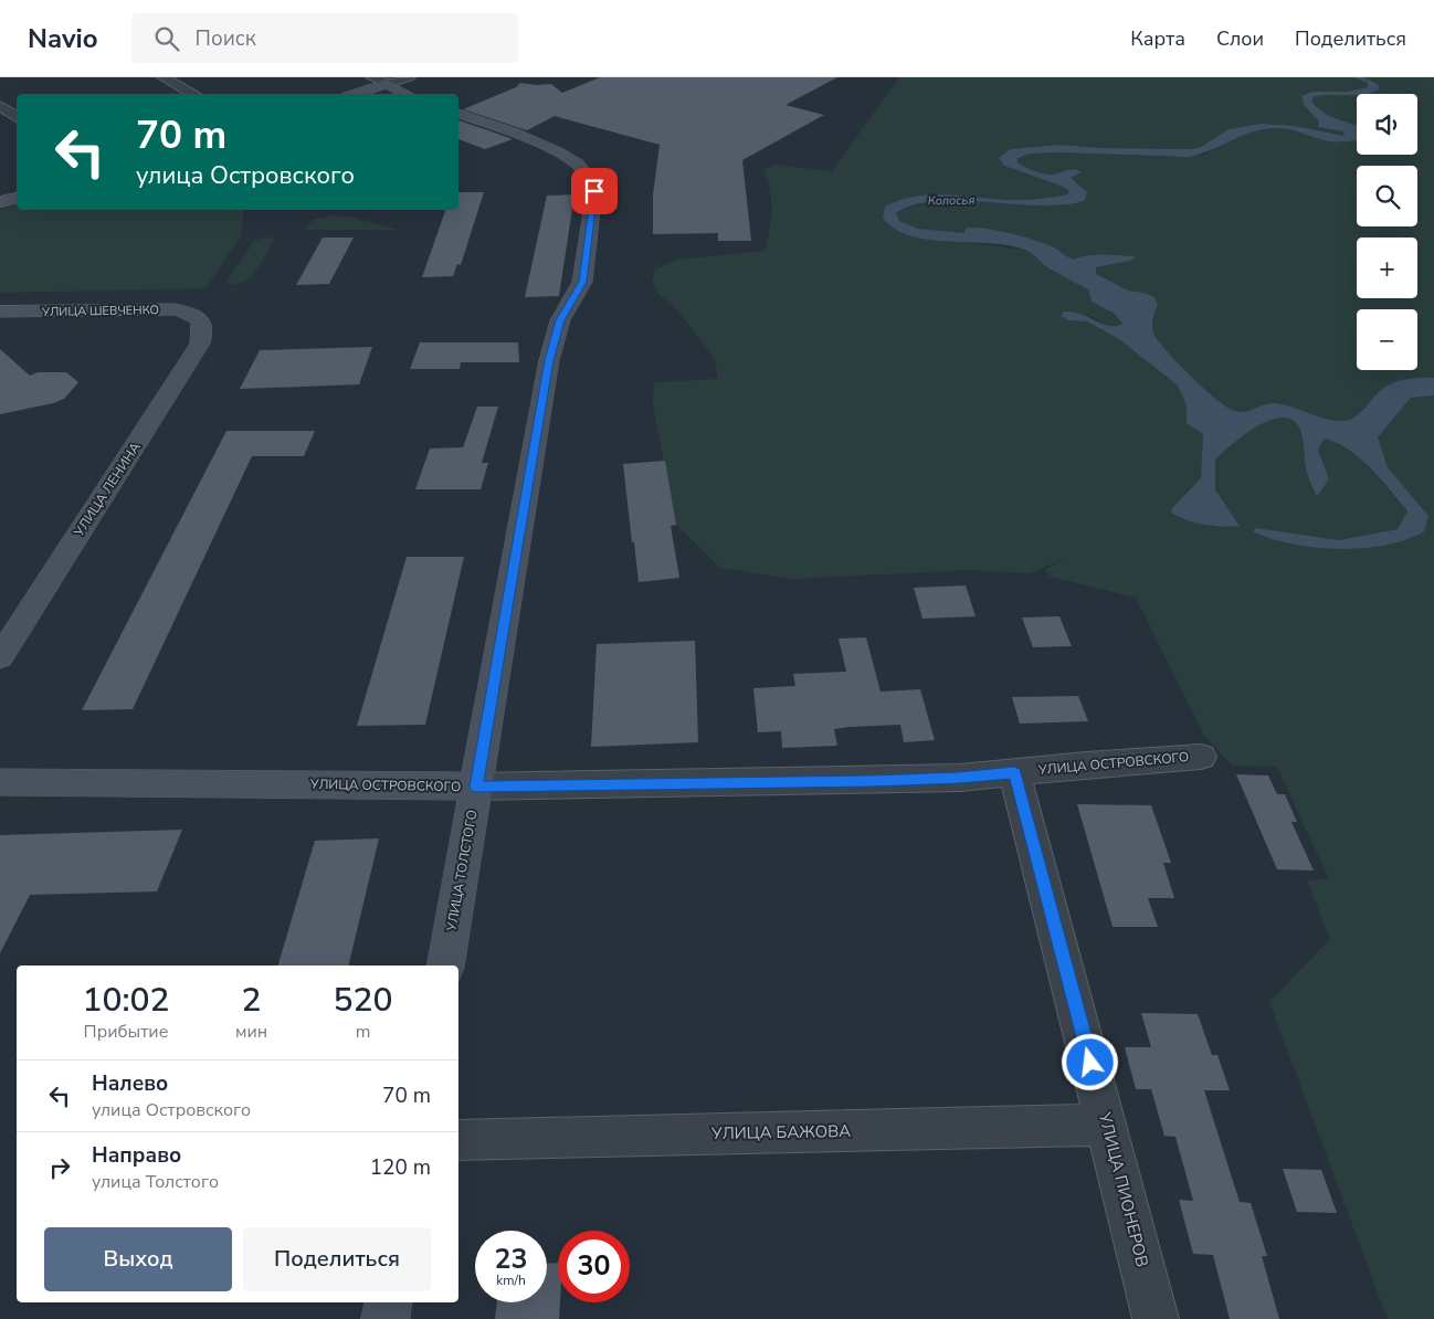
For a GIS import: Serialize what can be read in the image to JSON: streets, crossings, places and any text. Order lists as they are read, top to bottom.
{
  "streets": {
    "street": [
      "УЛИЦА ШЕВЧЕНКО",
      "УЛИЦА ЛЕНИНА",
      "УЛИЦА ОСТРОВСКОГО",
      "УЛИЦА ТОЛСТОГО",
      "УЛИЦА БАЖОВА",
      "УЛИЦА ПИОНЕРОВ"
    ]
  },
  "crossings": [
    ["УЛИЦА ШЕВЧЕНКО", "УЛИЦА ЛЕНИНА"],
    ["УЛИЦА ОСТРОВСКОГО", "УЛИЦА ТОЛСТОГО"],
    ["УЛИЦА ОСТРОВСКОГО", "УЛИЦА ПИОНЕРОВ"],
    ["УЛИЦА БАЖОВА", "УЛИЦА ПИОНЕРОВ"]
  ],
  "water": ["Колосья"],
  "page": {
    "header": "Navio",
    "search": "Поиск",
    "nav": ["Карта", "Слои", "Поделиться"],
    "map_buttons": ["+", "−"],
    "turn": ["70 m", "улица Островского"],
    "eta": [
      "10:02",
      "Прибытие",
      "2",
      "мин",
      "520",
      "m"
    ],
    "list": [
      {
        "name": "Налево",
        "note": "улица Островского",
        "value": "70 m"
      },
      {
        "name": "Направо",
        "note": "улица Толстого",
        "value": "120 m"
      }
    ],
    "buttons": ["Выход", "Поделиться"],
    "speed": "23 km/h",
    "limit": "30"
  }
}
